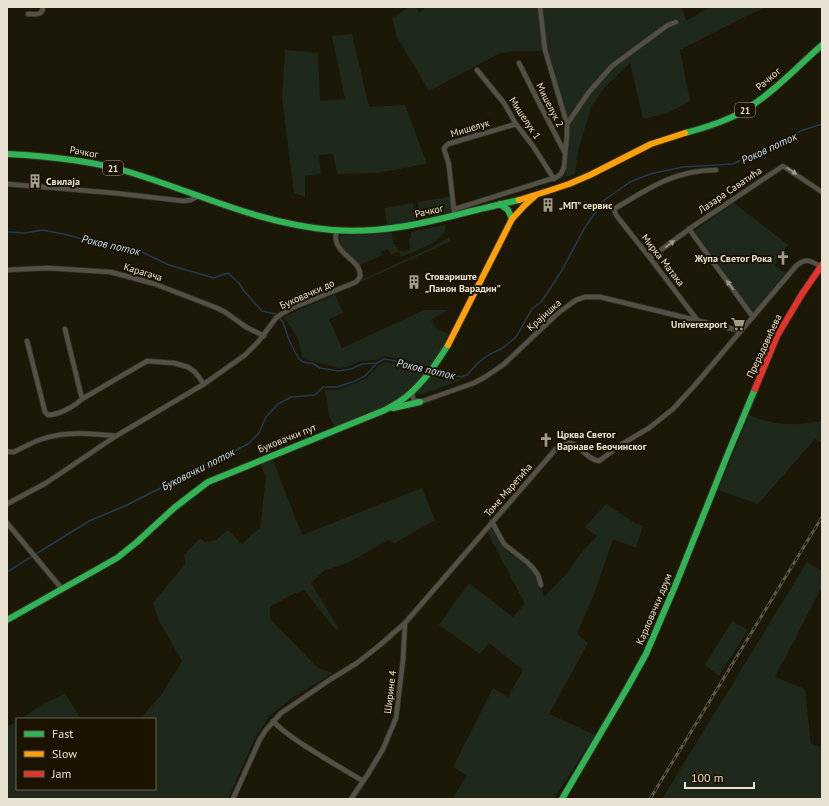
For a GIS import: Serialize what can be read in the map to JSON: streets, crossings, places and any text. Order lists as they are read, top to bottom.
{
  "streets": {
    "main road": [
      "Рачког",
      "21",
      "Прерадовићева",
      "Буковачки пут",
      "Карловачки друм"
    ],
    "street": [
      "Мишелук 2",
      "Мишелук 1",
      "Мишелук",
      "Лазара Саватића",
      "Мирка Матака",
      "Карагача",
      "Буковачки до",
      "Крајишка",
      "Томе Маретића",
      "Ширине 4"
    ]
  },
  "crossings": [
    ["Рачког", "Мишелук"],
    ["Рачког", "Буковачки до"],
    ["Рачког", "Буковачки пут"],
    ["Мишелук 1", "Мишелук"],
    ["Лазара Саватића", "Мирка Матака"],
    ["Мирка Матака", "Крајишка"],
    ["Карагача", "Буковачки до"],
    ["Крајишка", "Томе Маретића"],
    ["Прерадовићева", "Томе Маретића"],
    ["Прерадовићева", "Карловачки друм"],
    ["Томе Маретића", "Ширине 4"]
  ],
  "one_way": ["Лазара Саватића"],
  "water": ["Роков поток", "Буковачки поток"],
  "places": {
    "building": ["Свилаја", "„МП” сервис", "Стовариште „Панон Варадин”"],
    "church": ["Жупа Светог Рока", "Црква Светог Варнаве Беочинског"],
    "supermarket": ["Univerexport"]
  },
  "legend": ["Fast", "Slow", "Jam"],
  "scale_bar": "100 m"
}
